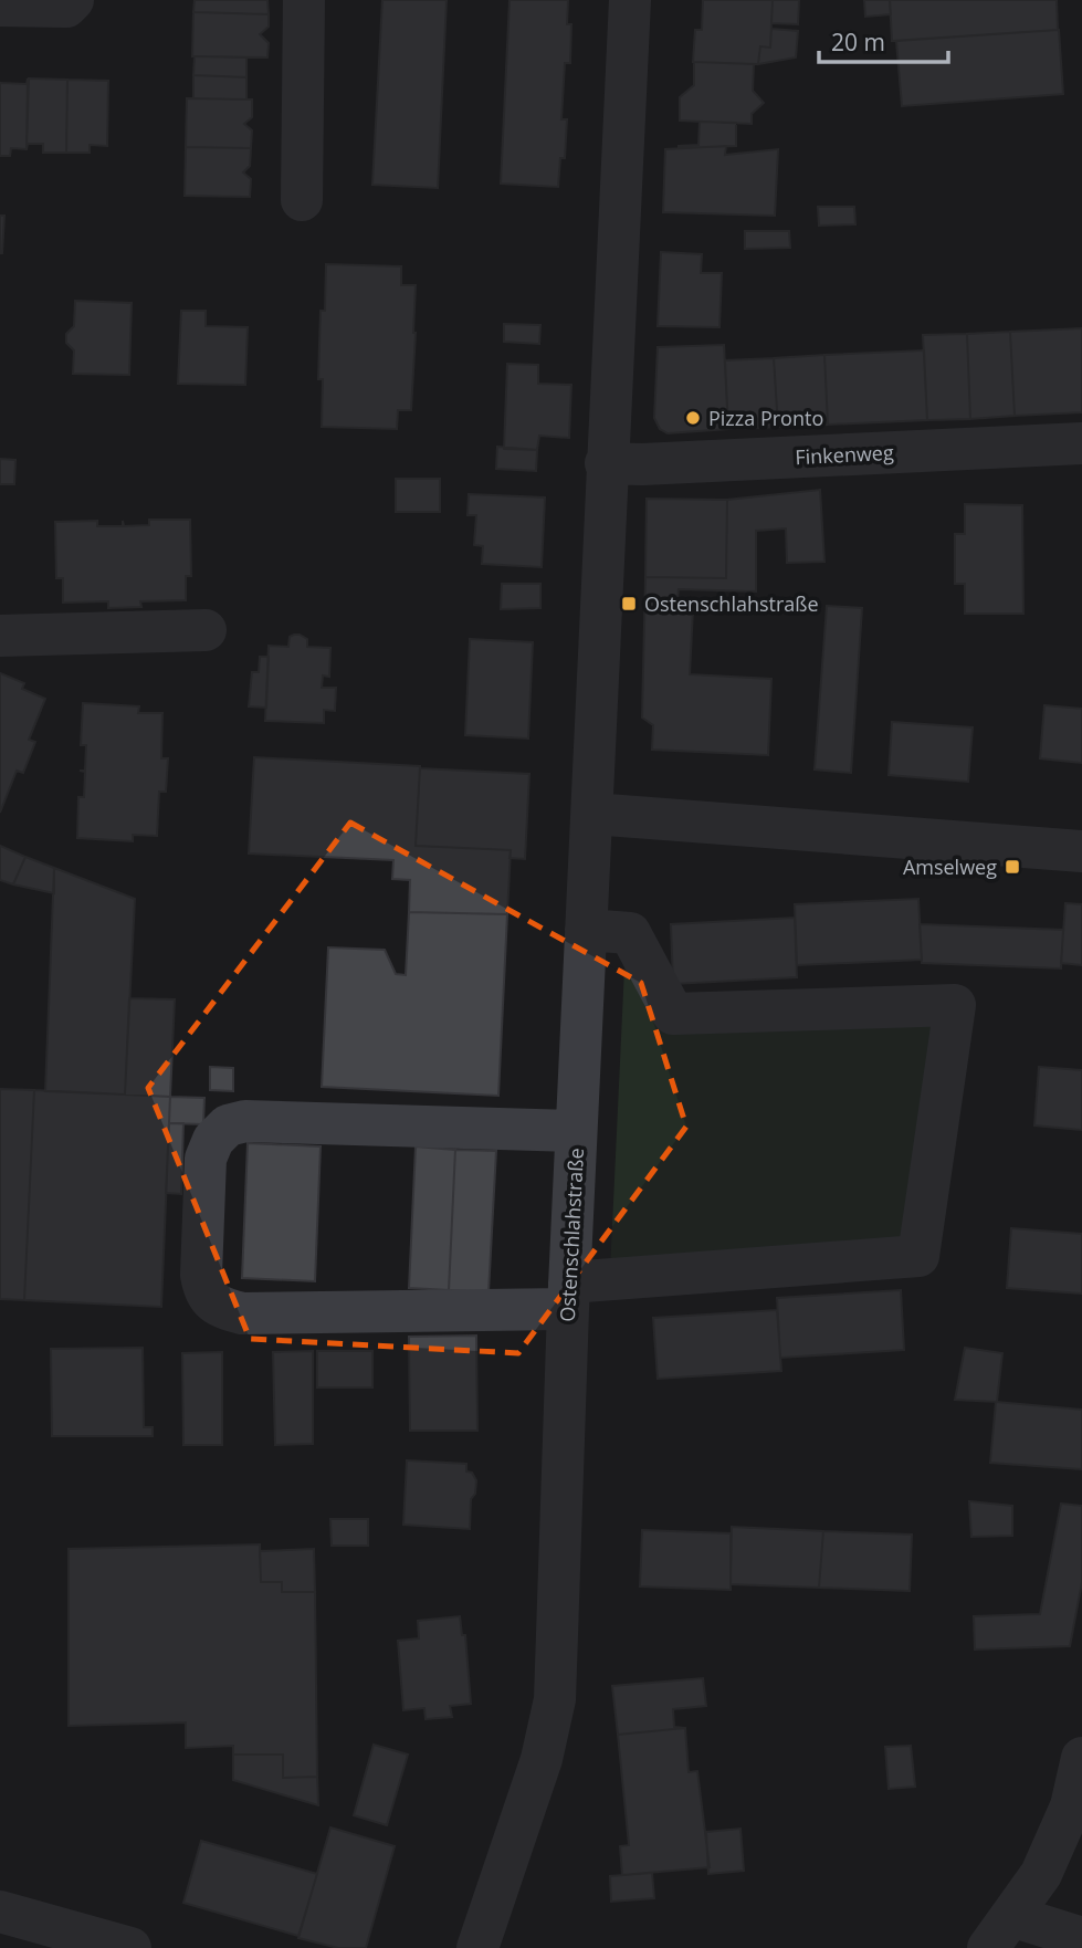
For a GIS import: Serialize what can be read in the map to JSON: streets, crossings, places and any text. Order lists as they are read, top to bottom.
{
  "streets": {
    "street": ["Finkenweg", "Ostenschlahstraße"]
  },
  "crossings": [
    ["Finkenweg", "Ostenschlahstraße"]
  ],
  "places": {
    "other": ["Pizza Pronto"],
    "transit": ["Ostenschlahstraße", "Amselweg"]
  },
  "scale_bar": "20 m"
}
